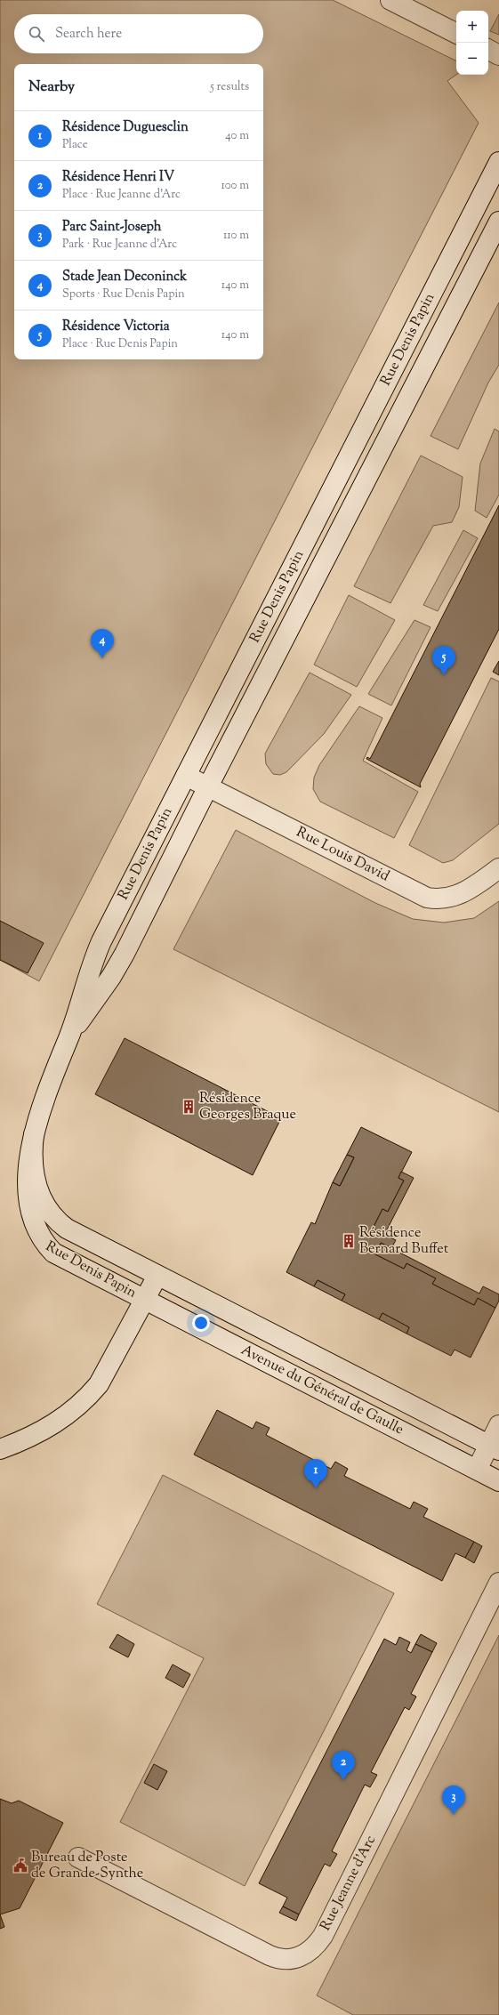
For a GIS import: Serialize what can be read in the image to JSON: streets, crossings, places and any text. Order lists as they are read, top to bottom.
{
  "streets": {
    "street": [
      "Rue Denis Papin",
      "Rue Louis David",
      "Avenue du Général de Gaulle",
      "Rue Jeanne d'Arc"
    ]
  },
  "crossings": [
    ["Rue Denis Papin", "Rue Louis David"],
    ["Rue Denis Papin", "Avenue du Général de Gaulle"]
  ],
  "places": {
    "building": ["Résidence Georges Braque", "Résidence Bernard Buffet"],
    "public building": ["Bureau de Poste de Grande-Synthe"]
  },
  "page": {
    "map_buttons": ["+", "−"],
    "search": "Search here",
    "heading": ["Nearby", "5 results"],
    "list": [
      {
        "mark": "1",
        "name": "Résidence Duguesclin",
        "note": "Place",
        "value": "40 m"
      },
      {
        "mark": "2",
        "name": "Résidence Henri IV",
        "note": "Place · Rue Jeanne d'Arc",
        "value": "100 m"
      },
      {
        "mark": "3",
        "name": "Parc Saint-Joseph",
        "note": "Park · Rue Jeanne d'Arc",
        "value": "110 m"
      },
      {
        "mark": "4",
        "name": "Stade Jean Deconinck",
        "note": "Sports · Rue Denis Papin",
        "value": "140 m"
      },
      {
        "mark": "5",
        "name": "Résidence Victoria",
        "note": "Place · Rue Denis Papin",
        "value": "140 m"
      }
    ],
    "pins": [
      "4",
      "5",
      "1",
      "2",
      "3"
    ]
  }
}
